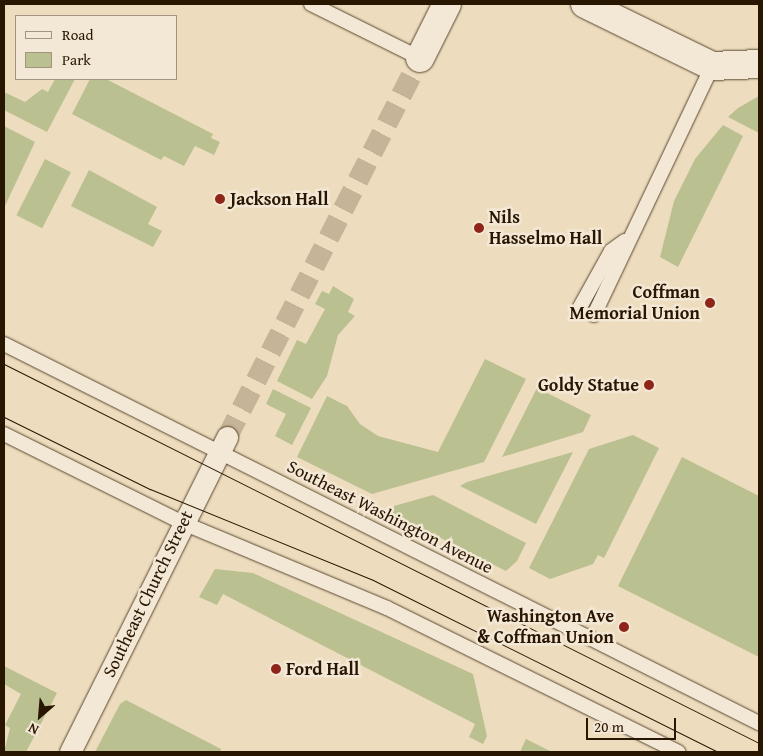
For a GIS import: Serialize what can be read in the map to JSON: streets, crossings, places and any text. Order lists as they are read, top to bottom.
{
  "streets": {
    "street": ["Southeast Church Street"],
    "lane": ["Southeast Washington Avenue"]
  },
  "crossings": [
    ["Southeast Washington Avenue", "Southeast Church Street"]
  ],
  "places": [
    "Jackson Hall",
    "Nils Hasselmo Hall",
    "Coffman Memorial Union",
    "Goldy Statue",
    "Washington Ave & Coffman Union",
    "Ford Hall"
  ],
  "legend": ["Road", "Park"],
  "scale_bar": "20 m",
  "north": "bottom left"
}
